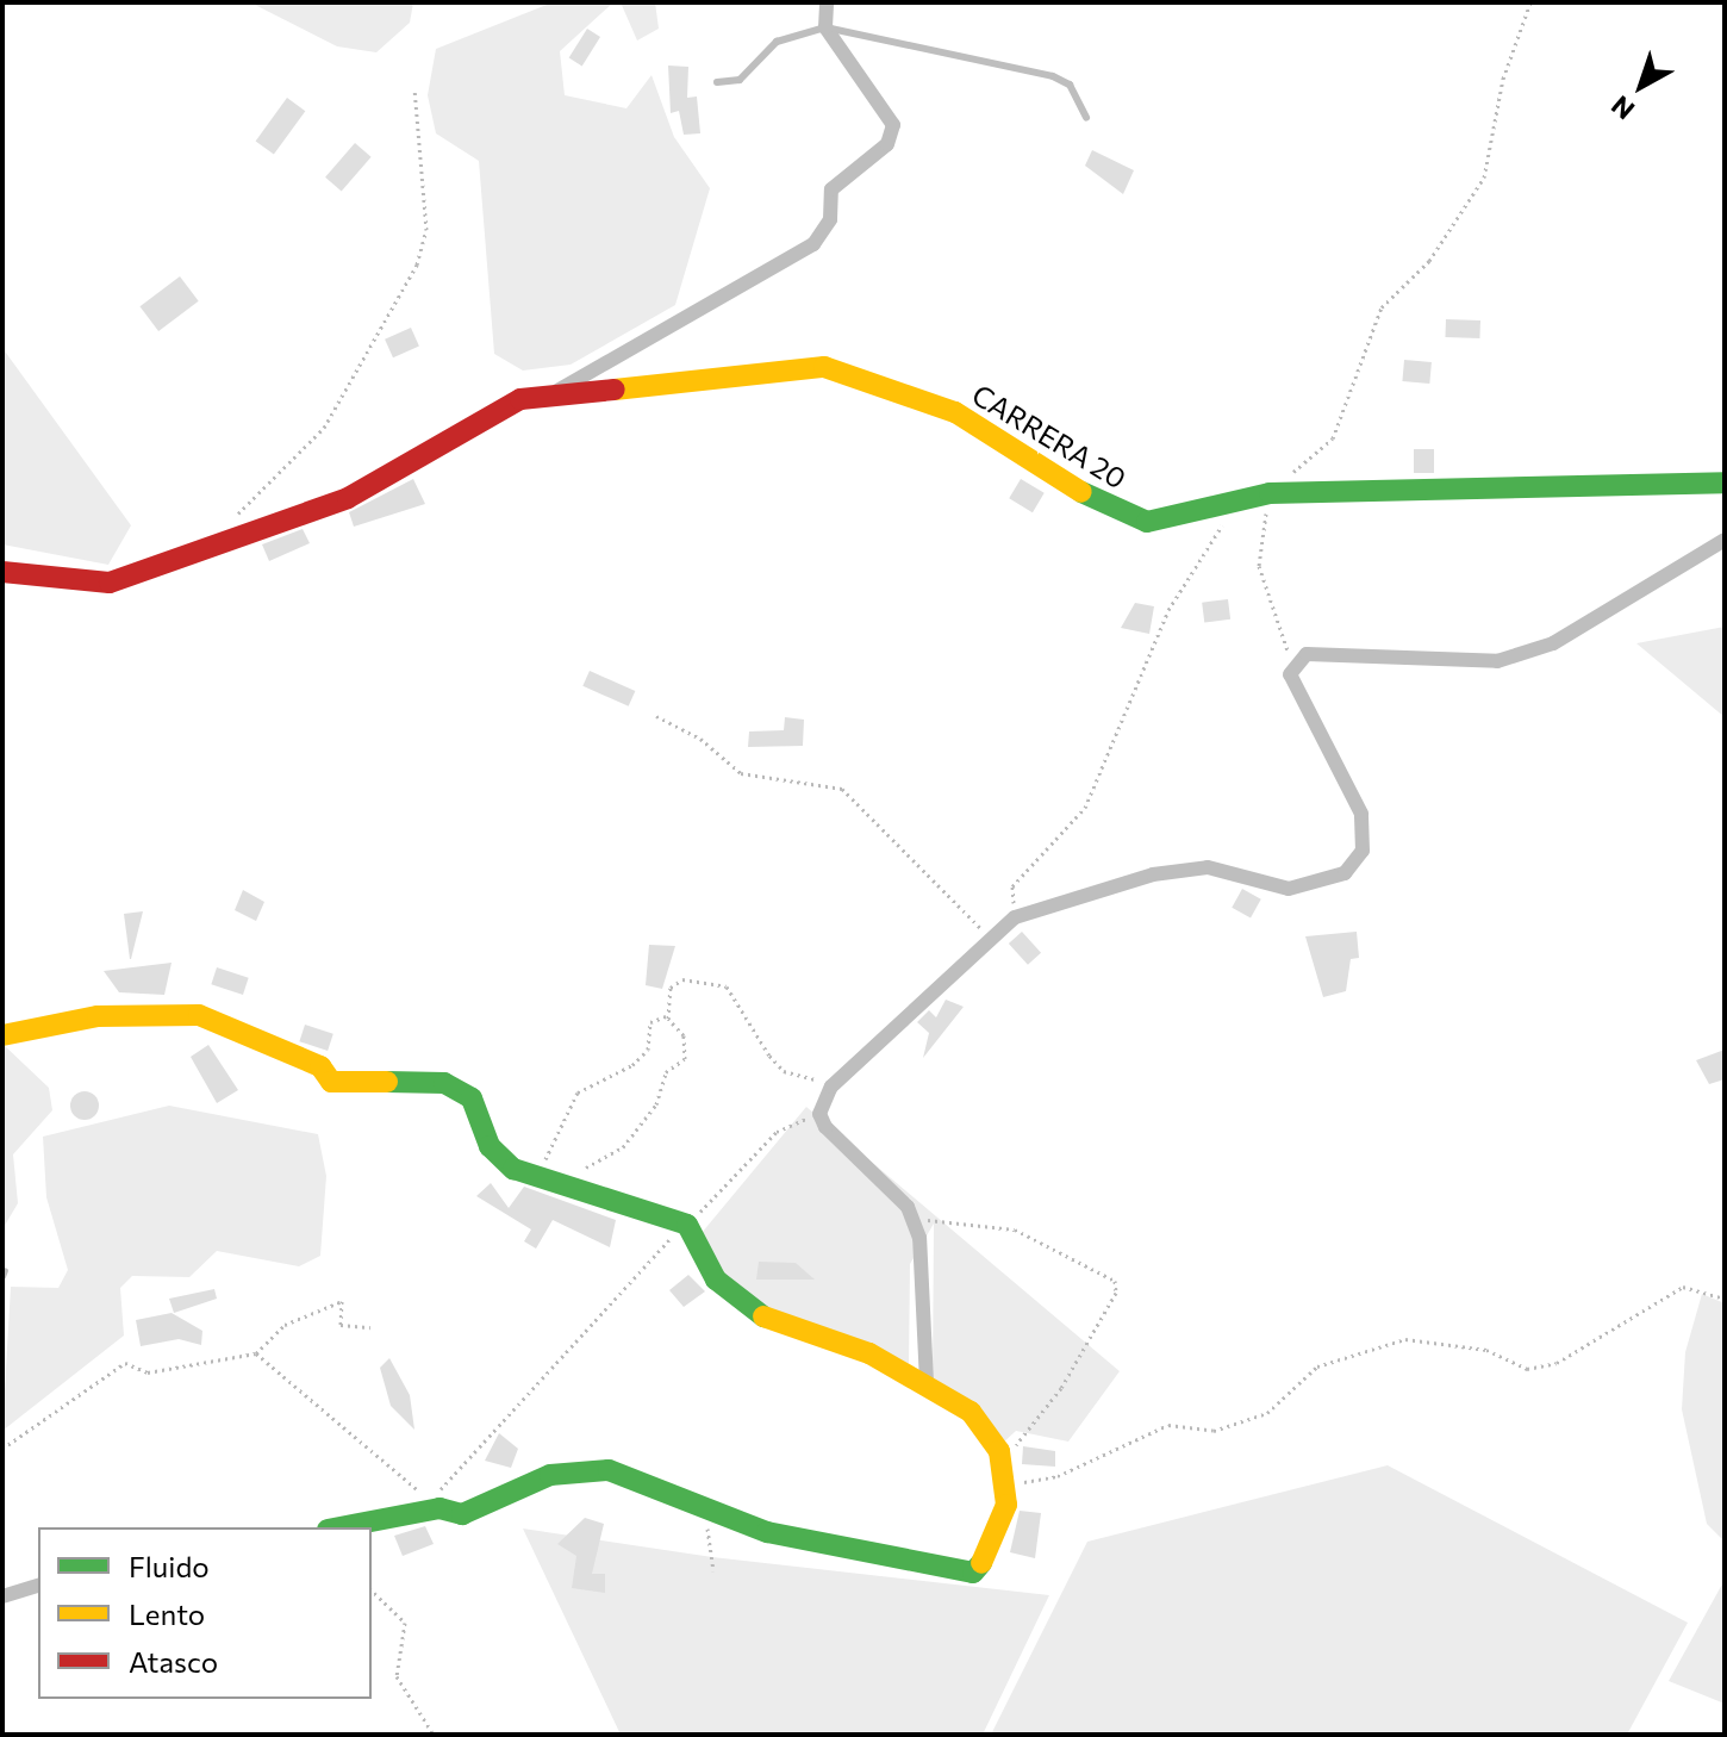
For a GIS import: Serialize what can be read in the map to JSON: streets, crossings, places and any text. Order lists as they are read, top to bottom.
{
  "streets": {
    "street": ["CARRERA 20"]
  },
  "legend": ["Fluido", "Lento", "Atasco"],
  "north": "bottom left"
}
